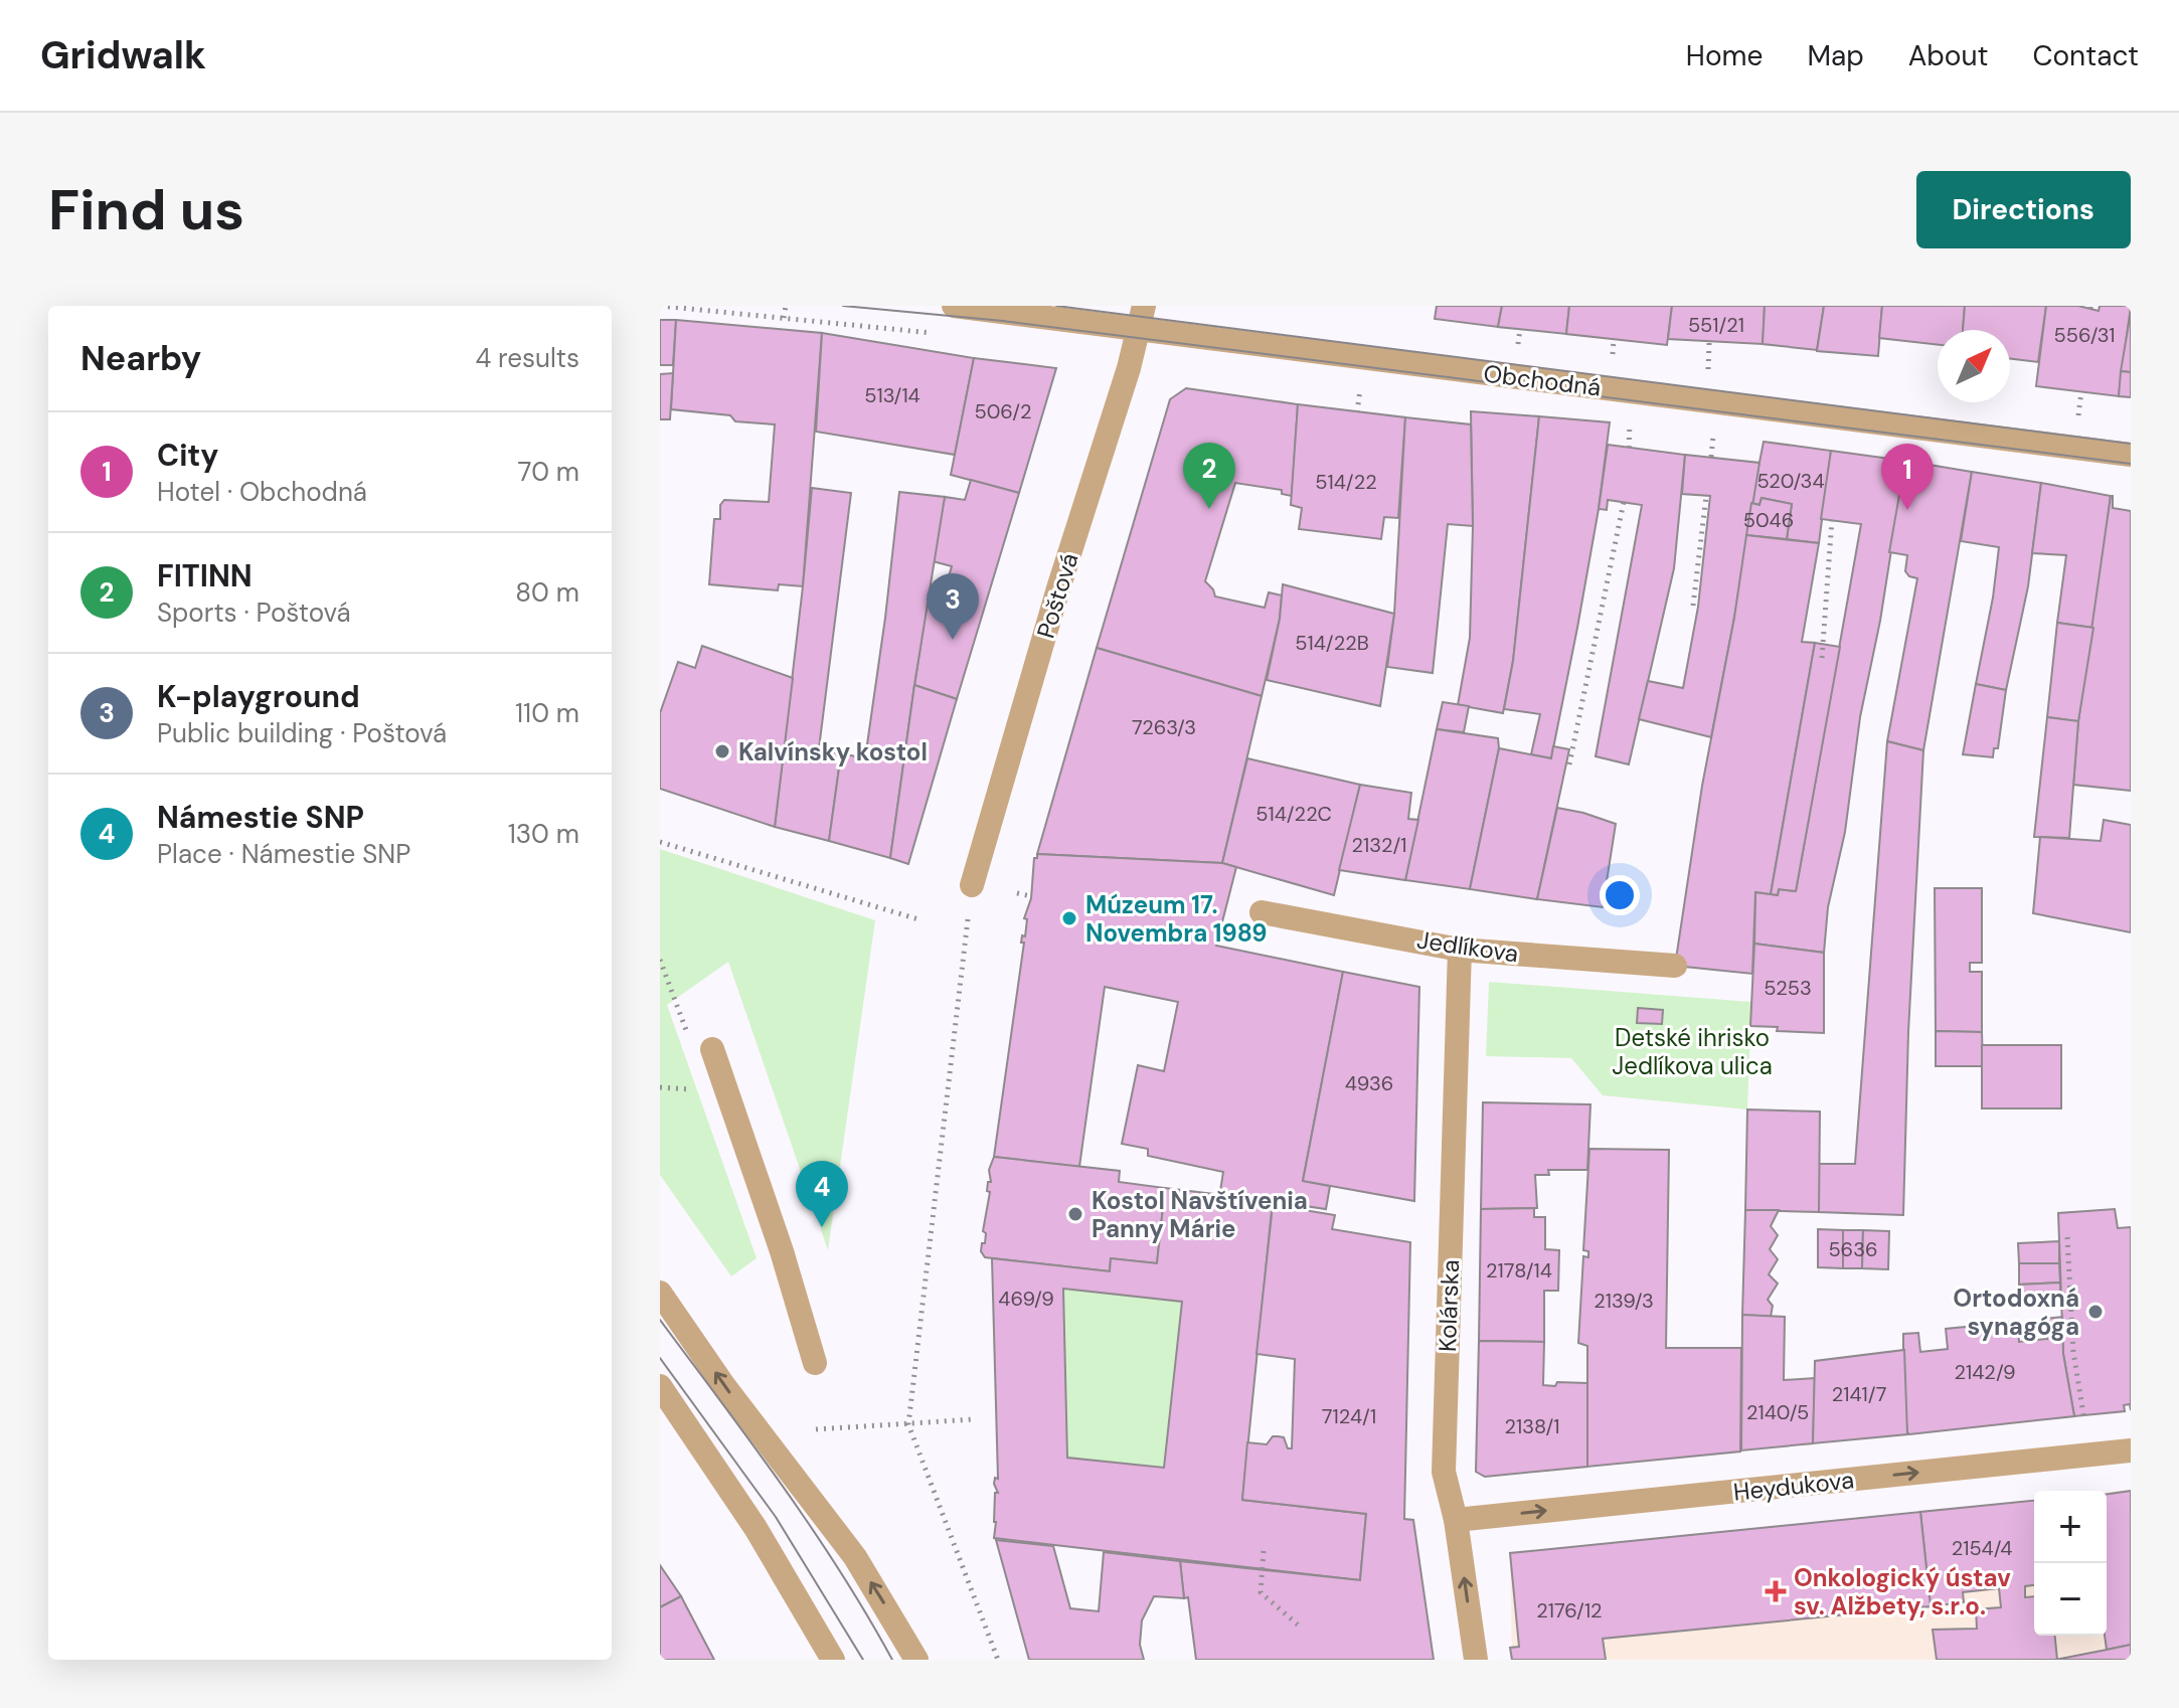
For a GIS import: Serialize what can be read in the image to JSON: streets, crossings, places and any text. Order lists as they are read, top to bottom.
{
  "streets": {
    "street": [
      "Obchodná",
      "Poštová",
      "Jedlíkova",
      "Kolárska",
      "Heydukova"
    ]
  },
  "crossings": [
    ["Obchodná", "Poštová"],
    ["Jedlíkova", "Kolárska"],
    ["Kolárska", "Heydukova"]
  ],
  "one_way": ["Heydukova"],
  "parks": ["Detské ihrisko Jedlíkova ulica"],
  "places": {
    "other": [
      "Kalvínsky kostol",
      "Múzeum 17. Novembra 1989",
      "Kostol Navštívenia Panny Márie",
      "Ortodoxná synagóga"
    ],
    "health": ["Onkologický ústav sv. Alžbety, s.r.o."]
  },
  "house_numbers": [
    "551/21",
    "556/31",
    "513/14",
    "506/2",
    "520/34",
    "514/22",
    "5046",
    "514/22B",
    "7263/3",
    "514/22C",
    "2132/1",
    "5253",
    "4936",
    "5636",
    "2178/14",
    "469/9",
    "2139/3",
    "2142/9",
    "2141/7",
    "2140/5",
    "7124/1",
    "2138/1",
    "2154/4",
    "2176/12"
  ],
  "north": "top right",
  "page": {
    "header": "Gridwalk",
    "nav": [
      "Home",
      "Map",
      "About",
      "Contact"
    ],
    "buttons": "Directions",
    "title": "Find us",
    "heading": ["Nearby", "4 results"],
    "list": [
      {
        "mark": "1",
        "name": "City",
        "note": "Hotel · Obchodná",
        "value": "70 m"
      },
      {
        "mark": "2",
        "name": "FITINN",
        "note": "Sports · Poštová",
        "value": "80 m"
      },
      {
        "mark": "3",
        "name": "K-playground",
        "note": "Public building · Poštová",
        "value": "110 m"
      },
      {
        "mark": "4",
        "name": "Námestie SNP",
        "note": "Place · Námestie SNP",
        "value": "130 m"
      }
    ],
    "pins": [
      "2",
      "1",
      "3",
      "4"
    ],
    "map_buttons": ["+", "−"]
  }
}
